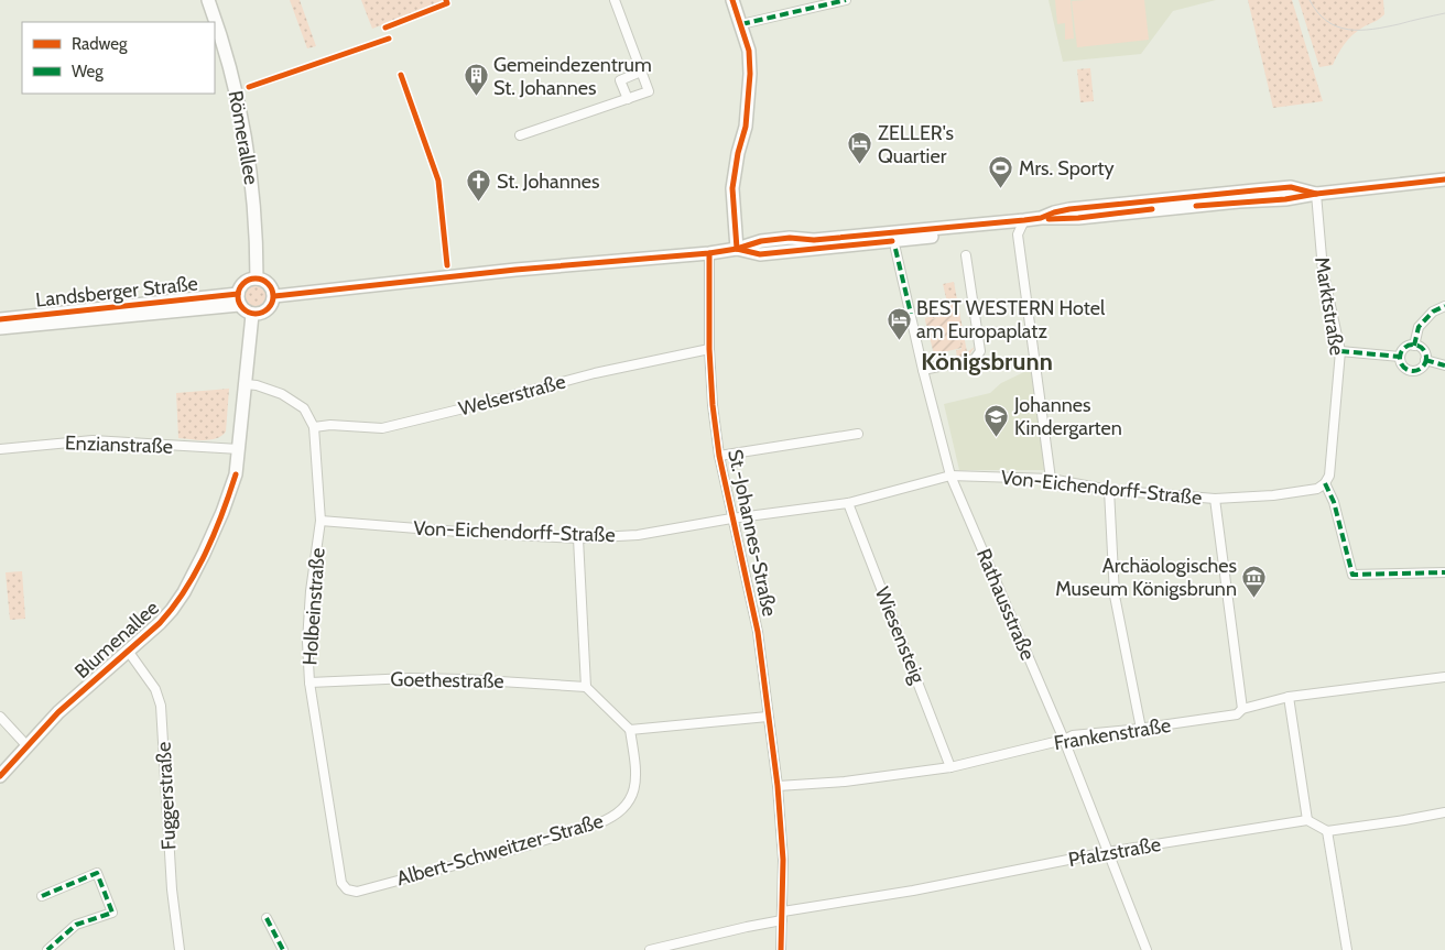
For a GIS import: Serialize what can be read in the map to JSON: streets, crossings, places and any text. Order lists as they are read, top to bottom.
{
  "streets": {
    "street": [
      "Römerallee",
      "Landsberger Straße",
      "Marktstraße",
      "Welserstraße",
      "Enzianstraße",
      "Von-Eichendorff-Straße",
      "St.-Johannes-Straße",
      "Rathausstraße",
      "Holbeinstraße",
      "Wiesensteig",
      "Blumenallee",
      "Goethestraße",
      "Frankenstraße",
      "Fuggerstraße",
      "Albert-Schweitzer-Straße",
      "Pfalzstraße"
    ]
  },
  "crossings": [
    ["Römerallee", "Landsberger Straße"],
    ["Römerallee", "Blumenallee"],
    ["Landsberger Straße", "Blumenallee"],
    ["Marktstraße", "Von-Eichendorff-Straße"],
    ["Welserstraße", "St.-Johannes-Straße"],
    ["Welserstraße", "Holbeinstraße"],
    ["Enzianstraße", "Blumenallee"],
    ["Von-Eichendorff-Straße", "St.-Johannes-Straße"],
    ["Von-Eichendorff-Straße", "Rathausstraße"],
    ["Von-Eichendorff-Straße", "Holbeinstraße"],
    ["Von-Eichendorff-Straße", "Wiesensteig"],
    ["St.-Johannes-Straße", "Frankenstraße"],
    ["St.-Johannes-Straße", "Pfalzstraße"],
    ["Rathausstraße", "Frankenstraße"],
    ["Rathausstraße", "Pfalzstraße"],
    ["Holbeinstraße", "Goethestraße"],
    ["Holbeinstraße", "Albert-Schweitzer-Straße"],
    ["Wiesensteig", "Frankenstraße"],
    ["Blumenallee", "Fuggerstraße"]
  ],
  "districts": ["Königsbrunn"],
  "places": {
    "building": ["Gemeindezentrum St. Johannes"],
    "hotel": ["ZELLER's Quartier", "BEST WESTERN Hotel am Europaplatz"],
    "sports": ["Mrs. Sporty"],
    "church": ["St. Johannes"],
    "school or university": ["Johannes Kindergarten"],
    "museum": ["Archäologisches Museum Königsbrunn"]
  },
  "legend": ["Radweg", "Weg"]
}
